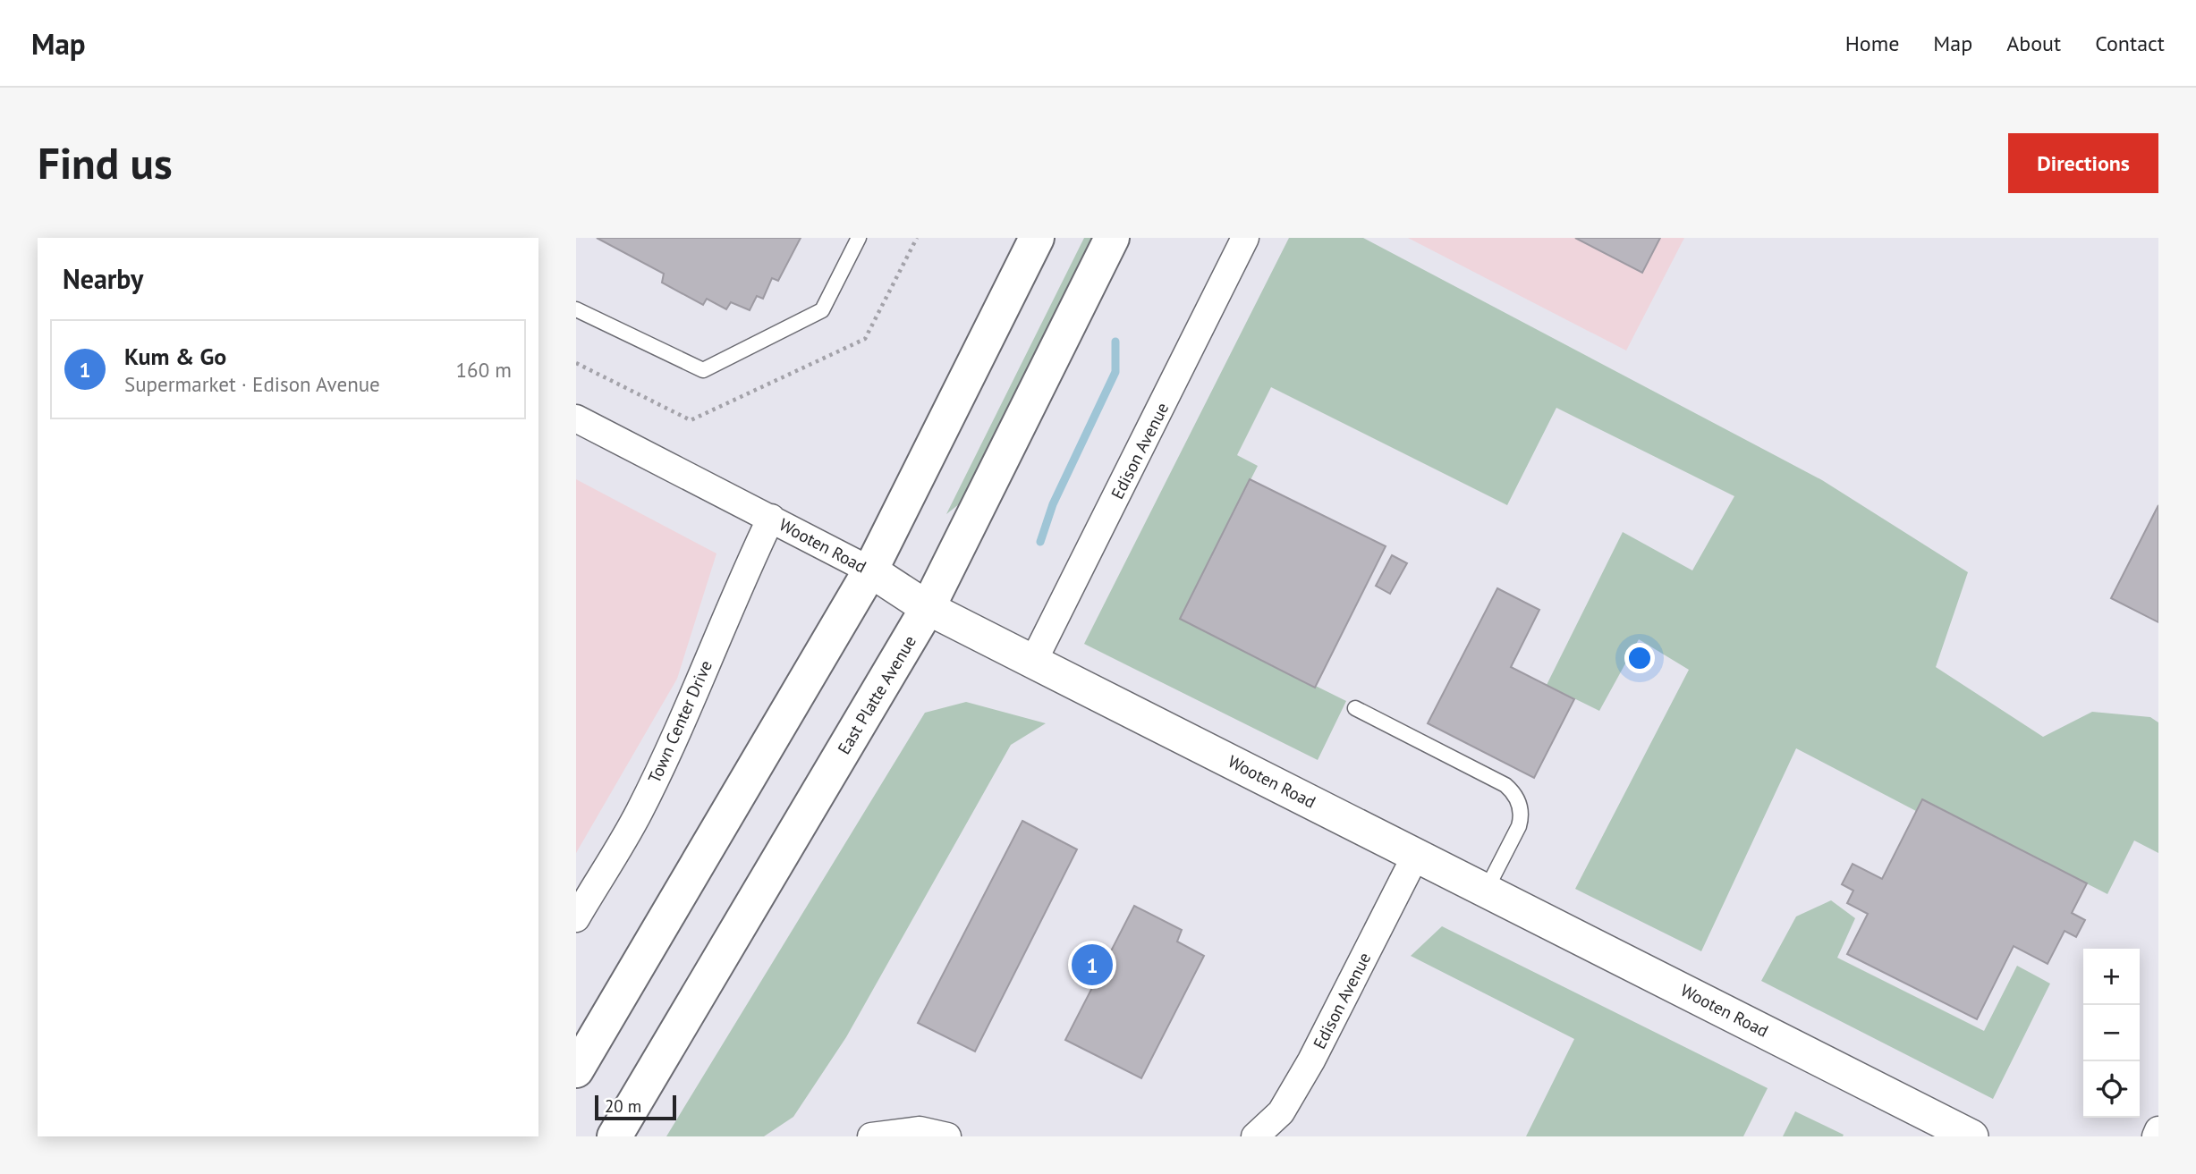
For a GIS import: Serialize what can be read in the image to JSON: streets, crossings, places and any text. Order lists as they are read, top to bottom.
{
  "streets": {
    "highway": ["East Platte Avenue"],
    "street": ["Edison Avenue", "Wooten Road", "Town Center Drive"]
  },
  "crossings": [
    ["Edison Avenue", "Wooten Road"],
    ["Wooten Road", "East Platte Avenue"],
    ["Wooten Road", "Town Center Drive"]
  ],
  "scale_bar": "20 m",
  "page": {
    "header": "Map",
    "nav": [
      "Home",
      "Map",
      "About",
      "Contact"
    ],
    "buttons": "Directions",
    "title": "Find us",
    "heading": "Nearby",
    "list": [
      {
        "mark": "1",
        "name": "Kum & Go",
        "note": "Supermarket · Edison Avenue",
        "value": "160 m"
      }
    ],
    "pins": "1",
    "map_buttons": ["+", "−"],
    "scale": "20 m"
  }
}
